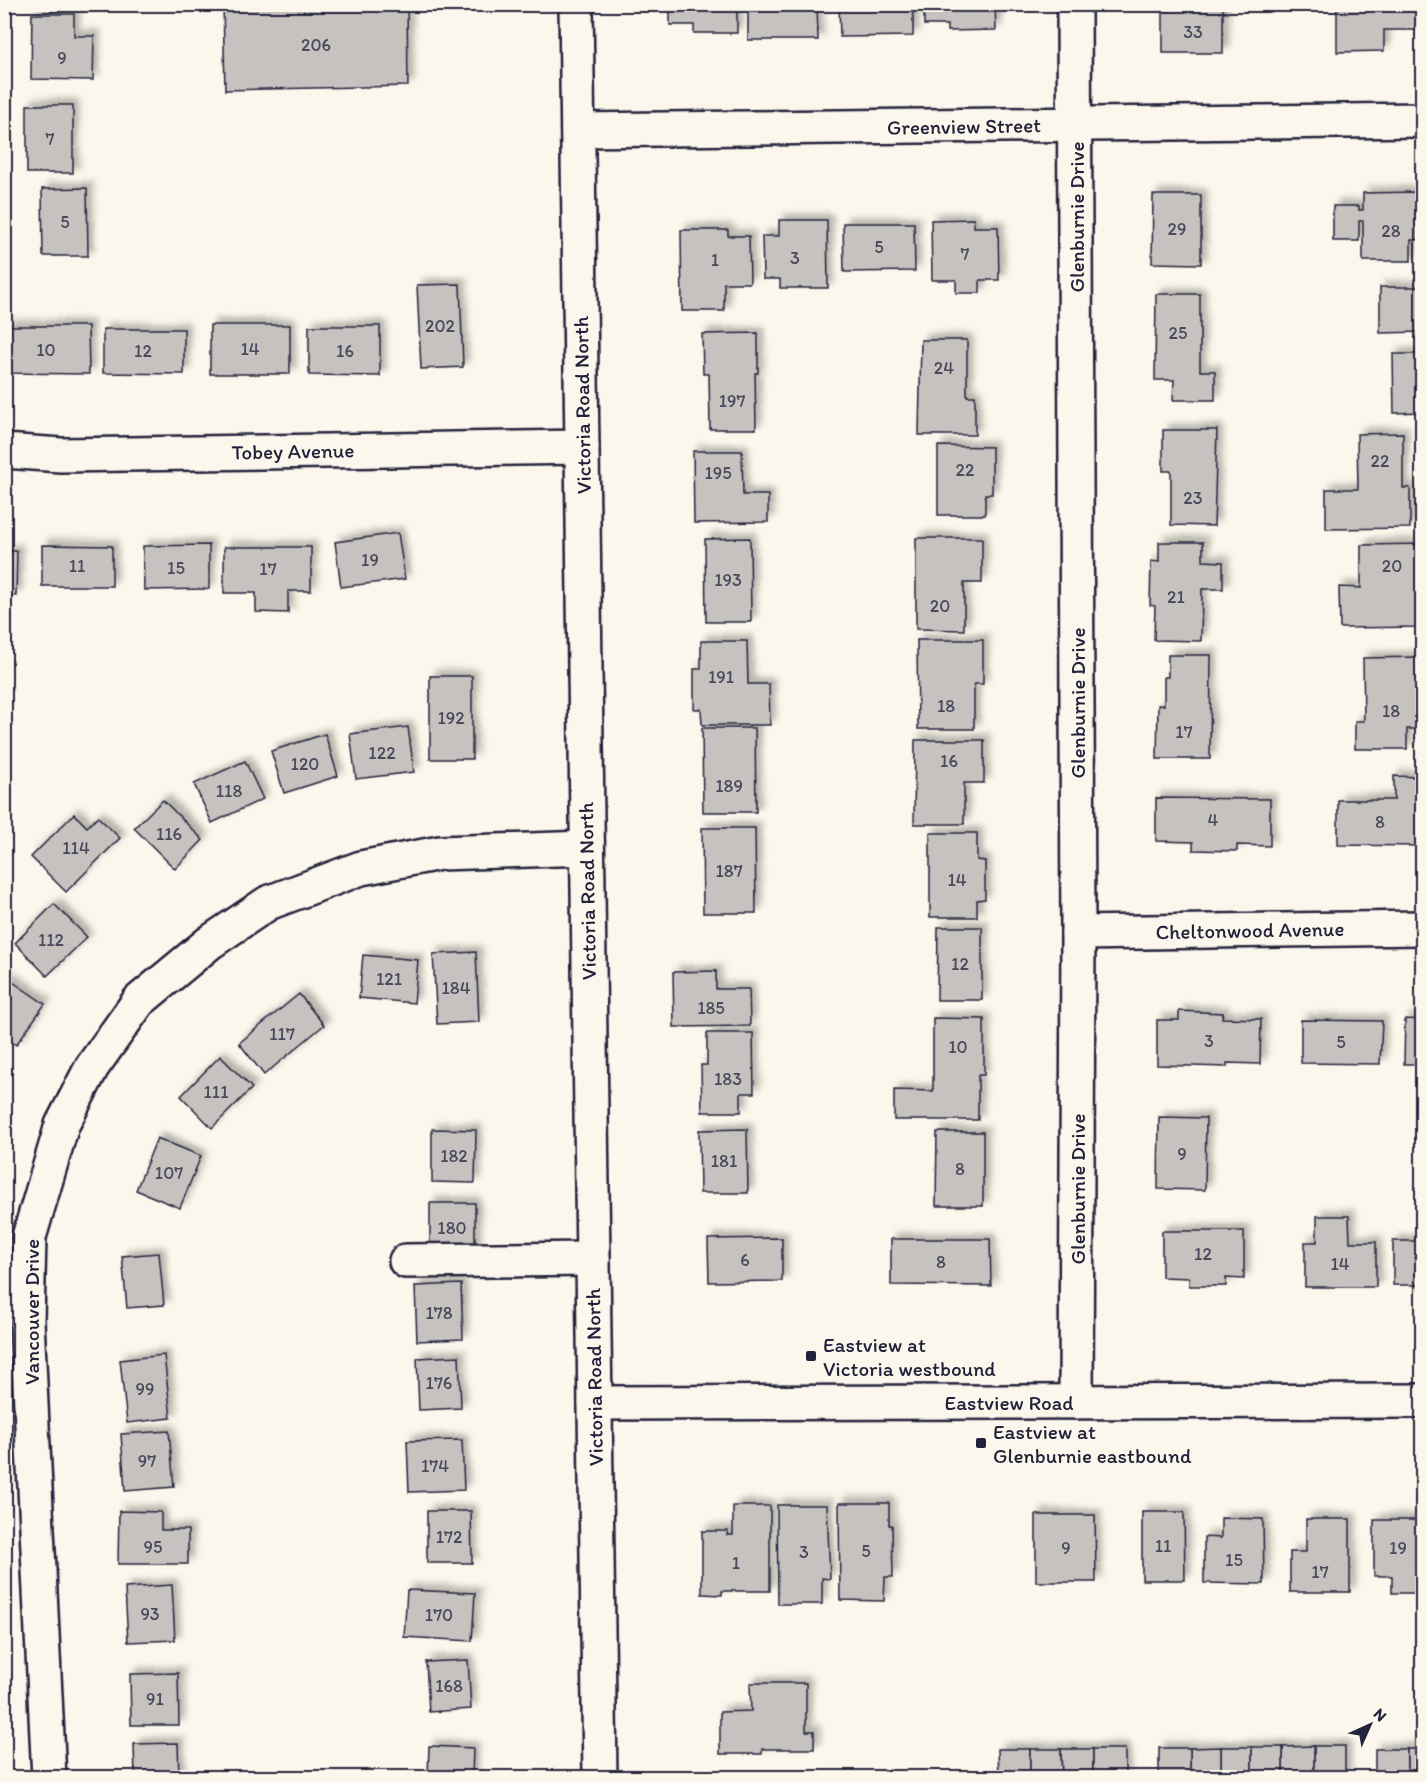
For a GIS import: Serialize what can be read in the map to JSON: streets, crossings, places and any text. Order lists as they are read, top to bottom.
{
  "streets": {
    "street": [
      "Greenview Street",
      "Glenburnie Drive",
      "Victoria Road North",
      "Tobey Avenue",
      "Cheltonwood Avenue",
      "Vancouver Drive",
      "Eastview Road"
    ]
  },
  "crossings": [
    ["Greenview Street", "Glenburnie Drive"],
    ["Greenview Street", "Victoria Road North"],
    ["Glenburnie Drive", "Cheltonwood Avenue"],
    ["Glenburnie Drive", "Eastview Road"],
    ["Victoria Road North", "Tobey Avenue"],
    ["Victoria Road North", "Vancouver Drive"],
    ["Victoria Road North", "Eastview Road"]
  ],
  "places": {
    "transit": ["Eastview at Victoria westbound", "Eastview at Glenburnie eastbound"]
  },
  "house_numbers": [
    "33",
    "206",
    "9",
    "7",
    "5",
    "29",
    "28",
    "5",
    "7",
    "3",
    "1",
    "202",
    "25",
    "14",
    "10",
    "12",
    "16",
    "24",
    "197",
    "22",
    "22",
    "195",
    "23",
    "19",
    "11",
    "20",
    "15",
    "17",
    "193",
    "21",
    "20",
    "191",
    "18",
    "18",
    "192",
    "17",
    "122",
    "16",
    "120",
    "189",
    "118",
    "4",
    "8",
    "116",
    "114",
    "187",
    "14",
    "112",
    "12",
    "121",
    "184",
    "185",
    "117",
    "3",
    "5",
    "10",
    "183",
    "111",
    "9",
    "182",
    "181",
    "8",
    "107",
    "180",
    "12",
    "6",
    "8",
    "14",
    "178",
    "176",
    "99",
    "97",
    "174",
    "172",
    "11",
    "95",
    "9",
    "19",
    "5",
    "3",
    "15",
    "1",
    "17",
    "93",
    "170",
    "168",
    "91"
  ],
  "north": "top right"
}
